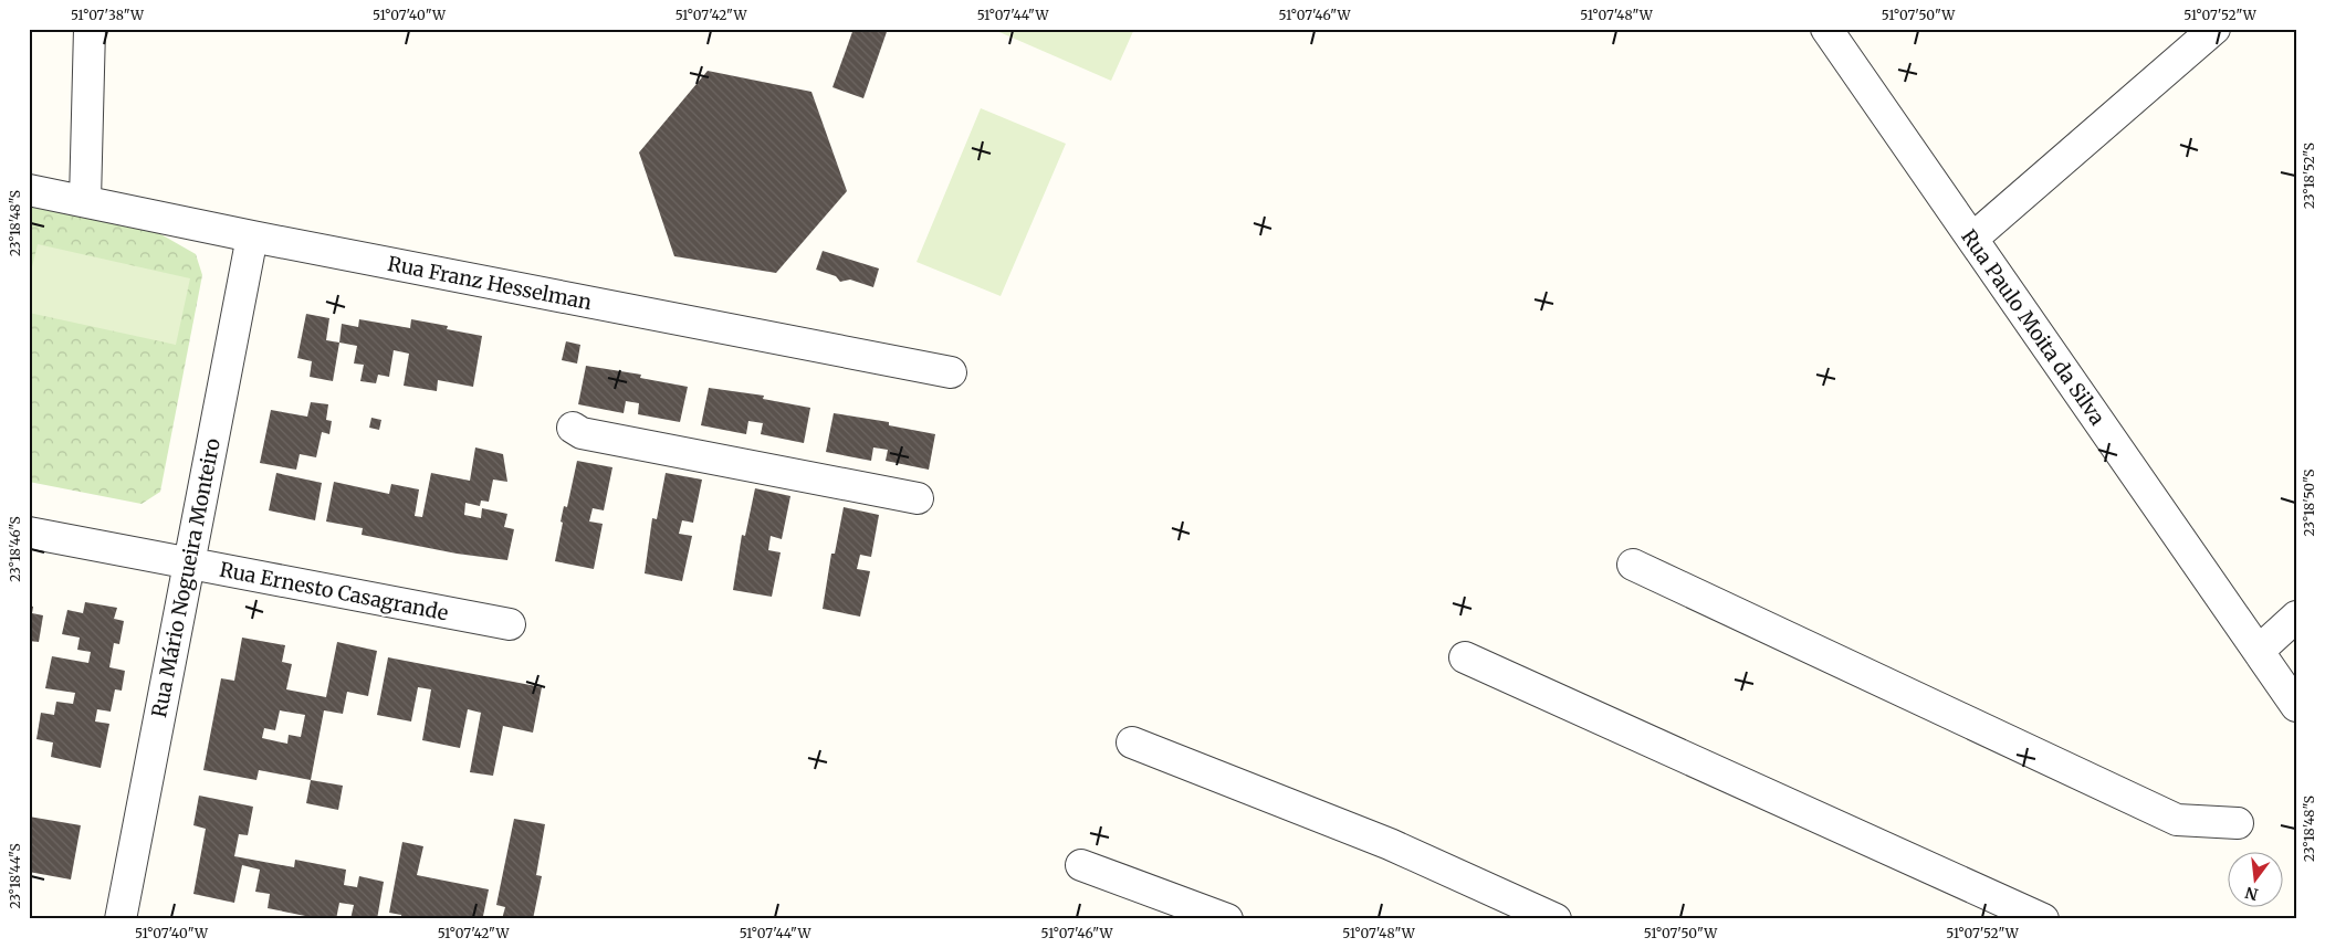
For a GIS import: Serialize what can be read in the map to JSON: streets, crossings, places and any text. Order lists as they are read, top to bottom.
{
  "streets": {
    "street": [
      "Rua Franz Hesselman",
      "Rua Paulo Moita da Silva",
      "Rua Mário Nogueira Monteiro",
      "Rua Ernesto Casagrande"
    ]
  },
  "crossings": [
    ["Rua Franz Hesselman", "Rua Mário Nogueira Monteiro"],
    ["Rua Mário Nogueira Monteiro", "Rua Ernesto Casagrande"]
  ],
  "north": "bottom",
  "coordinates": [
    "51°07'38\"W",
    "51°07'40\"W",
    "51°07'42\"W",
    "51°07'44\"W",
    "51°07'46\"W",
    "51°07'48\"W",
    "51°07'50\"W",
    "51°07'52\"W",
    "23°18'52\"S",
    "23°18'48\"S",
    "23°18'50\"S",
    "23°18'46\"S",
    "23°18'44\"S"
  ]
}
